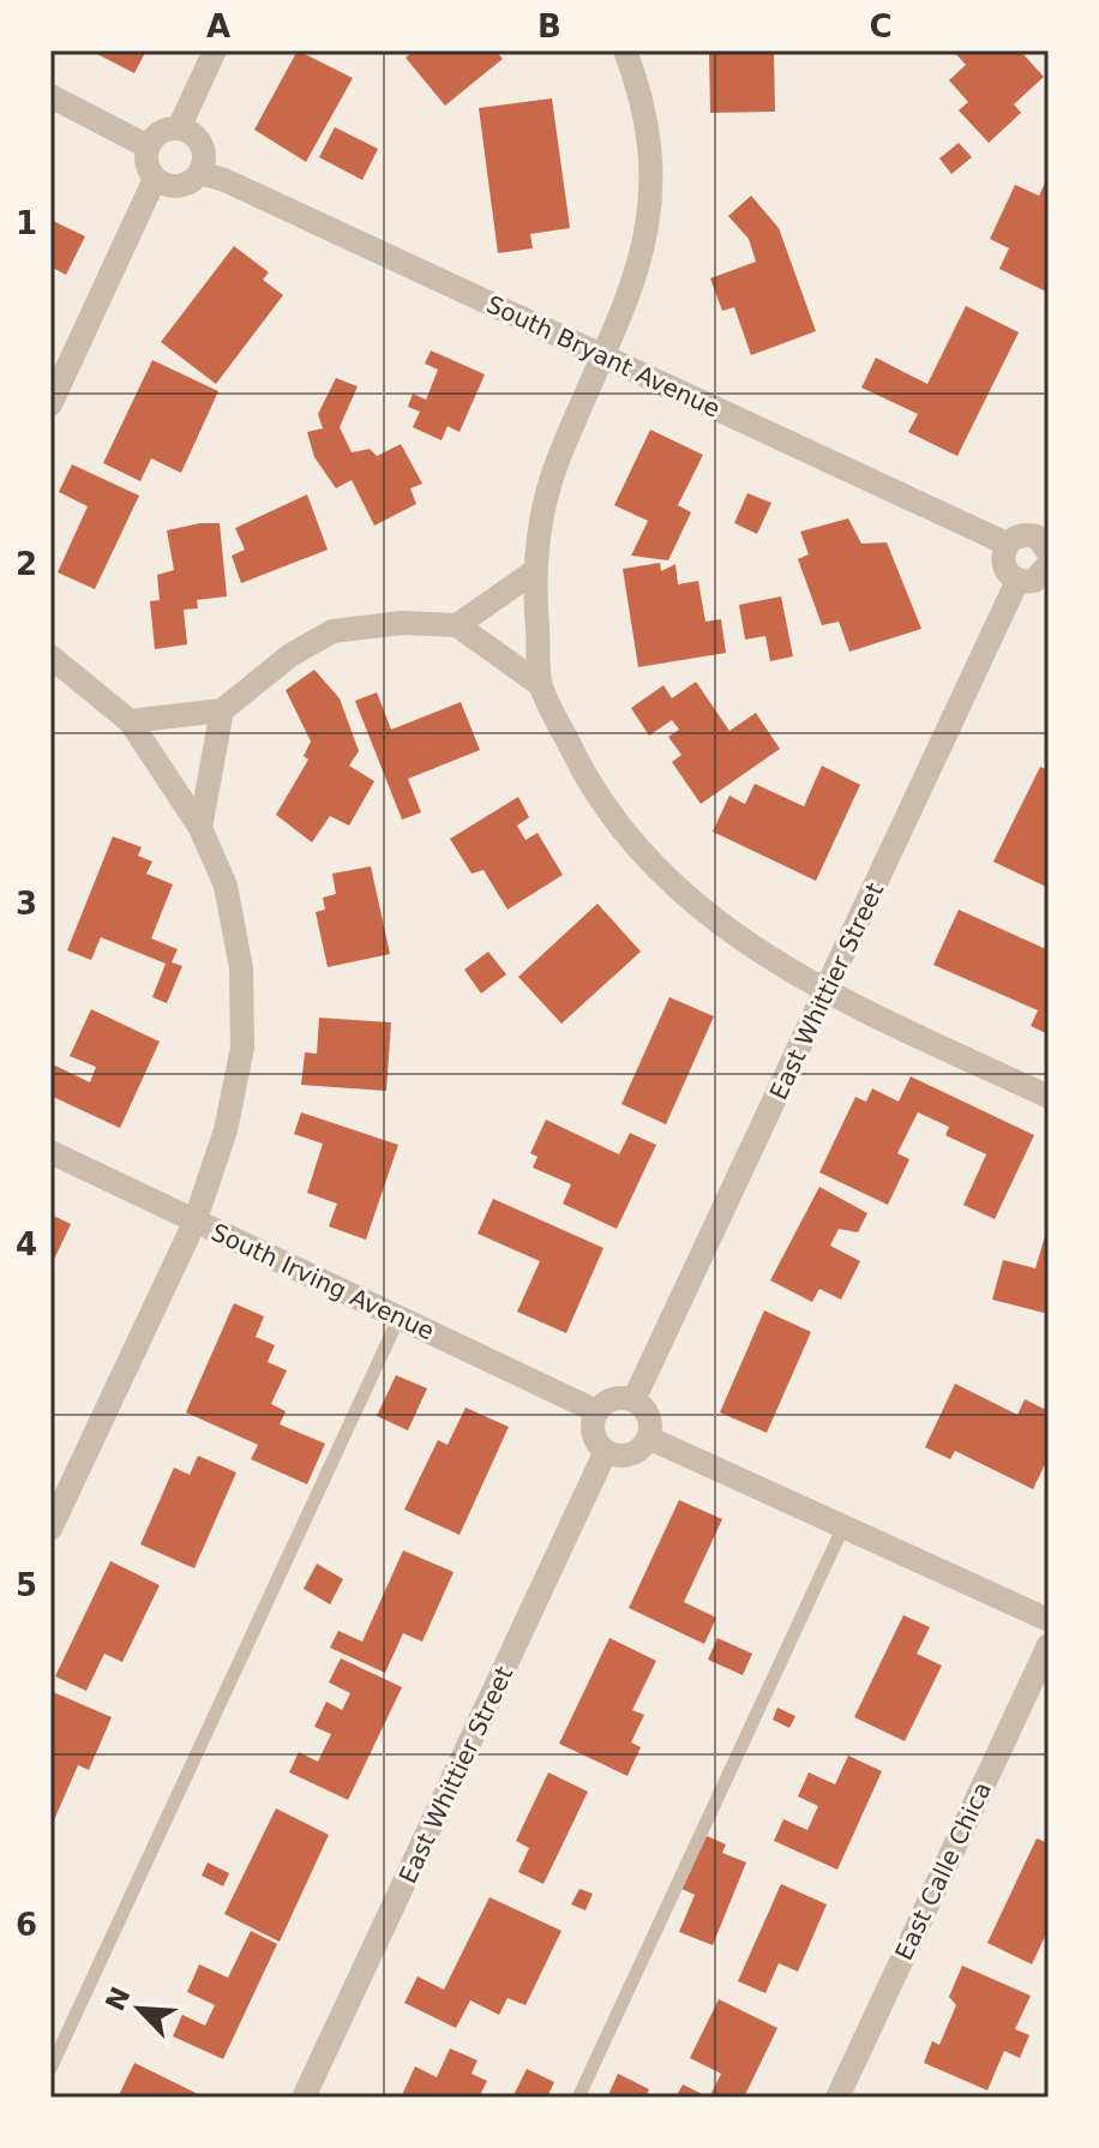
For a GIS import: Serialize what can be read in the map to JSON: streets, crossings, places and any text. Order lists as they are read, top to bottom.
{
  "streets": {
    "street": [
      "South Bryant Avenue",
      "East Whittier Street",
      "South Irving Avenue",
      "East Calle Chica"
    ]
  },
  "crossings": [
    ["South Bryant Avenue", "East Whittier Street"],
    ["East Whittier Street", "South Irving Avenue"]
  ],
  "north": "top left",
  "grid": {
    "columns": ["A", "B", "C"],
    "rows": [
      "1",
      "2",
      "3",
      "4",
      "5",
      "6"
    ]
  }
}
